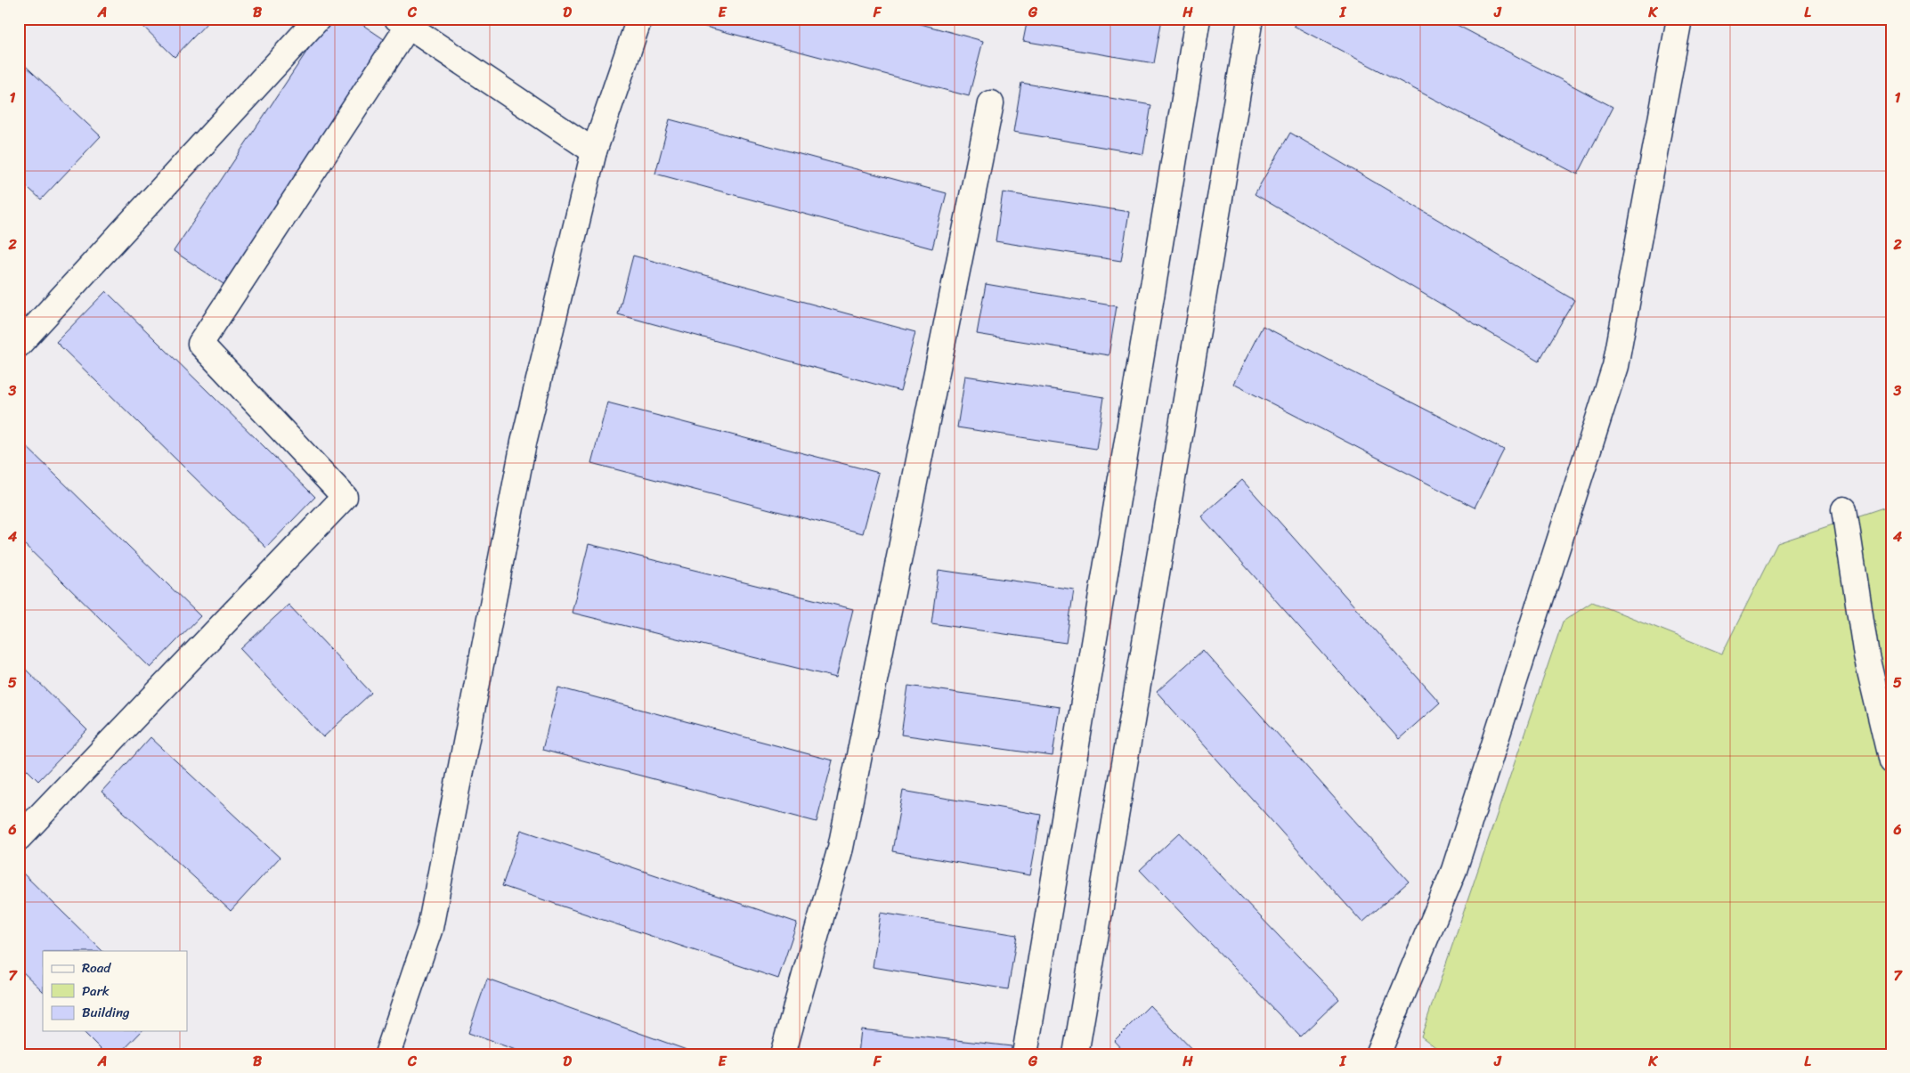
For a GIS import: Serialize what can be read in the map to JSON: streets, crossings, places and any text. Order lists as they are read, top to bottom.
{
  "legend": ["Road", "Park", "Building"],
  "grid": {
    "columns": [
      "A",
      "B",
      "C",
      "D",
      "E",
      "F",
      "G",
      "H",
      "I",
      "J",
      "K",
      "L"
    ],
    "rows": [
      "1",
      "2",
      "3",
      "4",
      "5",
      "6",
      "7"
    ]
  }
}
